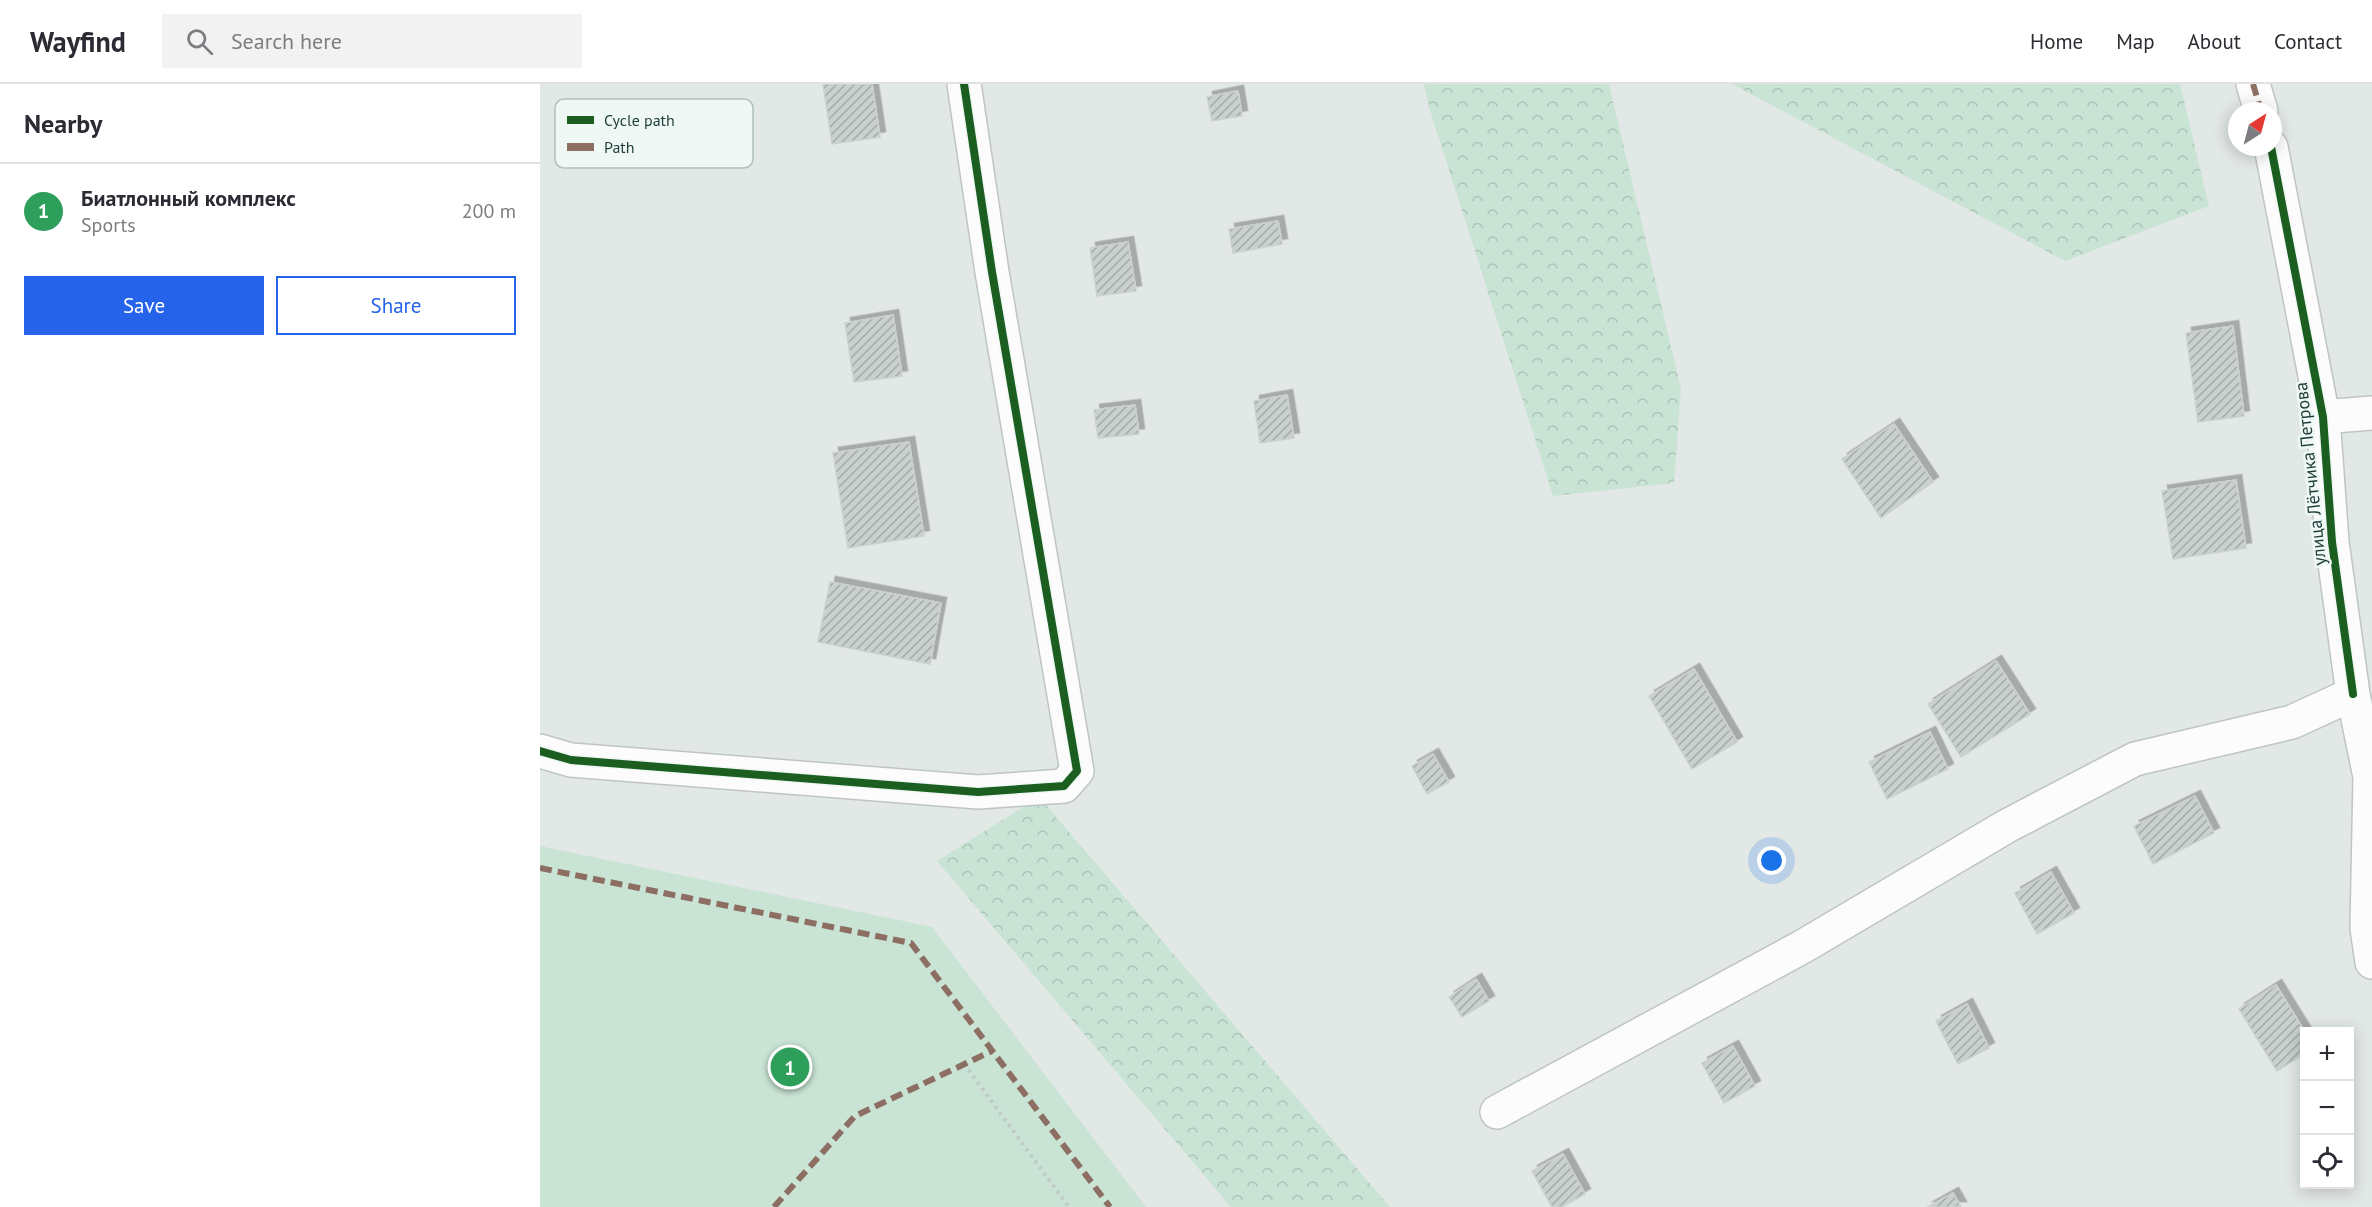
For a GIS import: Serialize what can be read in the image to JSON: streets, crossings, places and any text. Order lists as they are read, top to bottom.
{
  "streets": {
    "street": ["улица Лётчика Петрова"]
  },
  "legend": ["Cycle path", "Path"],
  "north": "top right",
  "page": {
    "header": "Wayfind",
    "search": "Search here",
    "nav": [
      "Home",
      "Map",
      "About",
      "Contact"
    ],
    "heading": "Nearby",
    "list": [
      {
        "mark": "1",
        "name": "Биатлонный комплекс",
        "note": "Sports",
        "value": "200 m"
      }
    ],
    "buttons": ["Save", "Share"],
    "map_buttons": ["+", "−"],
    "pins": "1"
  }
}
